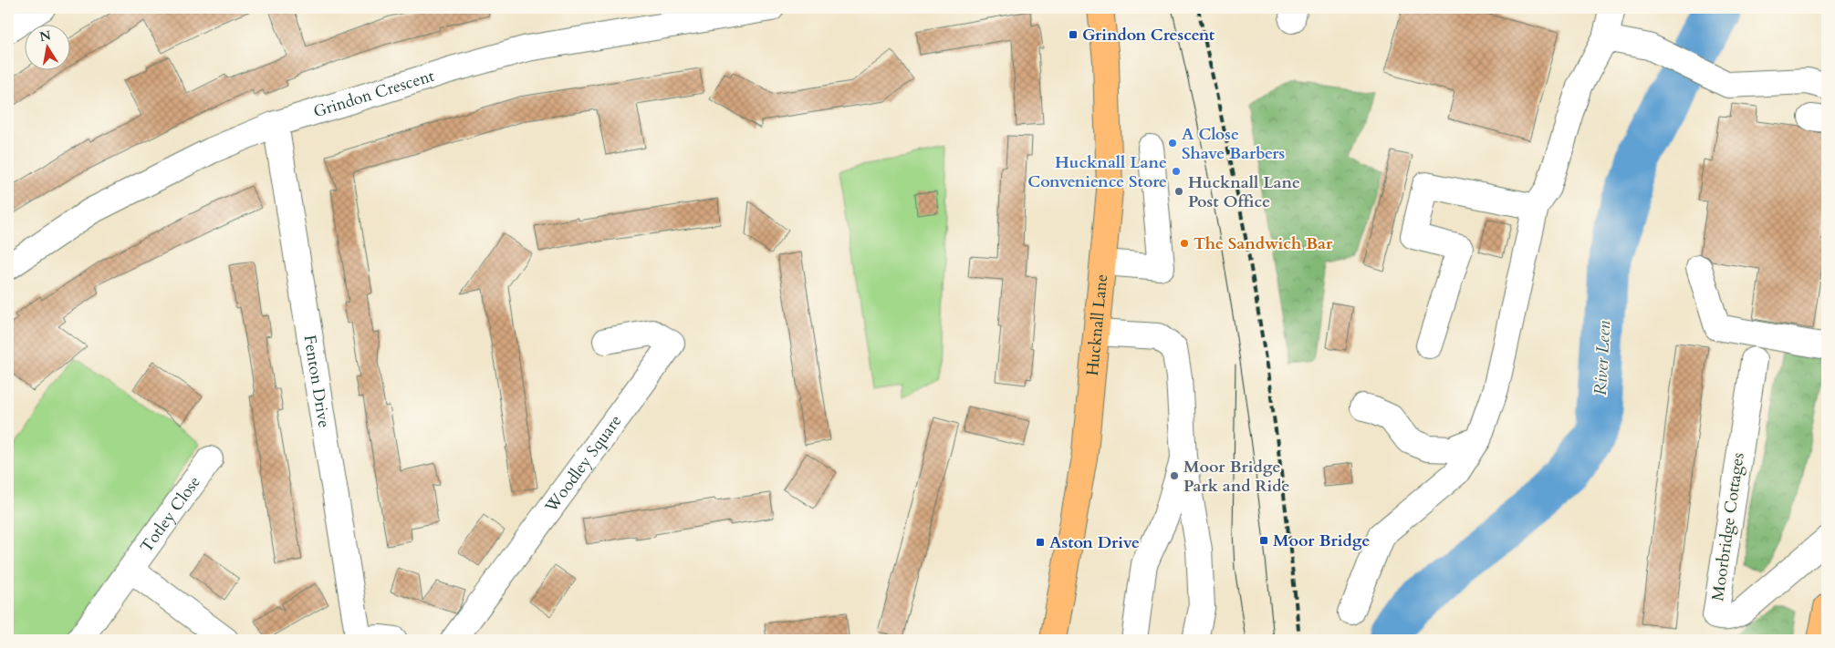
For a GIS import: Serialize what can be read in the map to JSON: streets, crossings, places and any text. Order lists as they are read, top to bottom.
{
  "streets": {
    "main road": ["Hucknall Lane"],
    "street": [
      "Grindon Crescent",
      "Fenton Drive",
      "Woodley Square",
      "Totley Close",
      "Moorbridge Cottages"
    ]
  },
  "crossings": [
    ["Grindon Crescent", "Fenton Drive"]
  ],
  "water": ["River Leen"],
  "places": {
    "transit": ["Grindon Crescent", "Moor Bridge", "Aston Drive"],
    "other": [
      "A Close Shave Barbers",
      "Hucknall Lane Convenience Store",
      "Hucknall Lane Post Office",
      "The Sandwich Bar",
      "Moor Bridge Park and Ride"
    ]
  },
  "north": "top"
}
